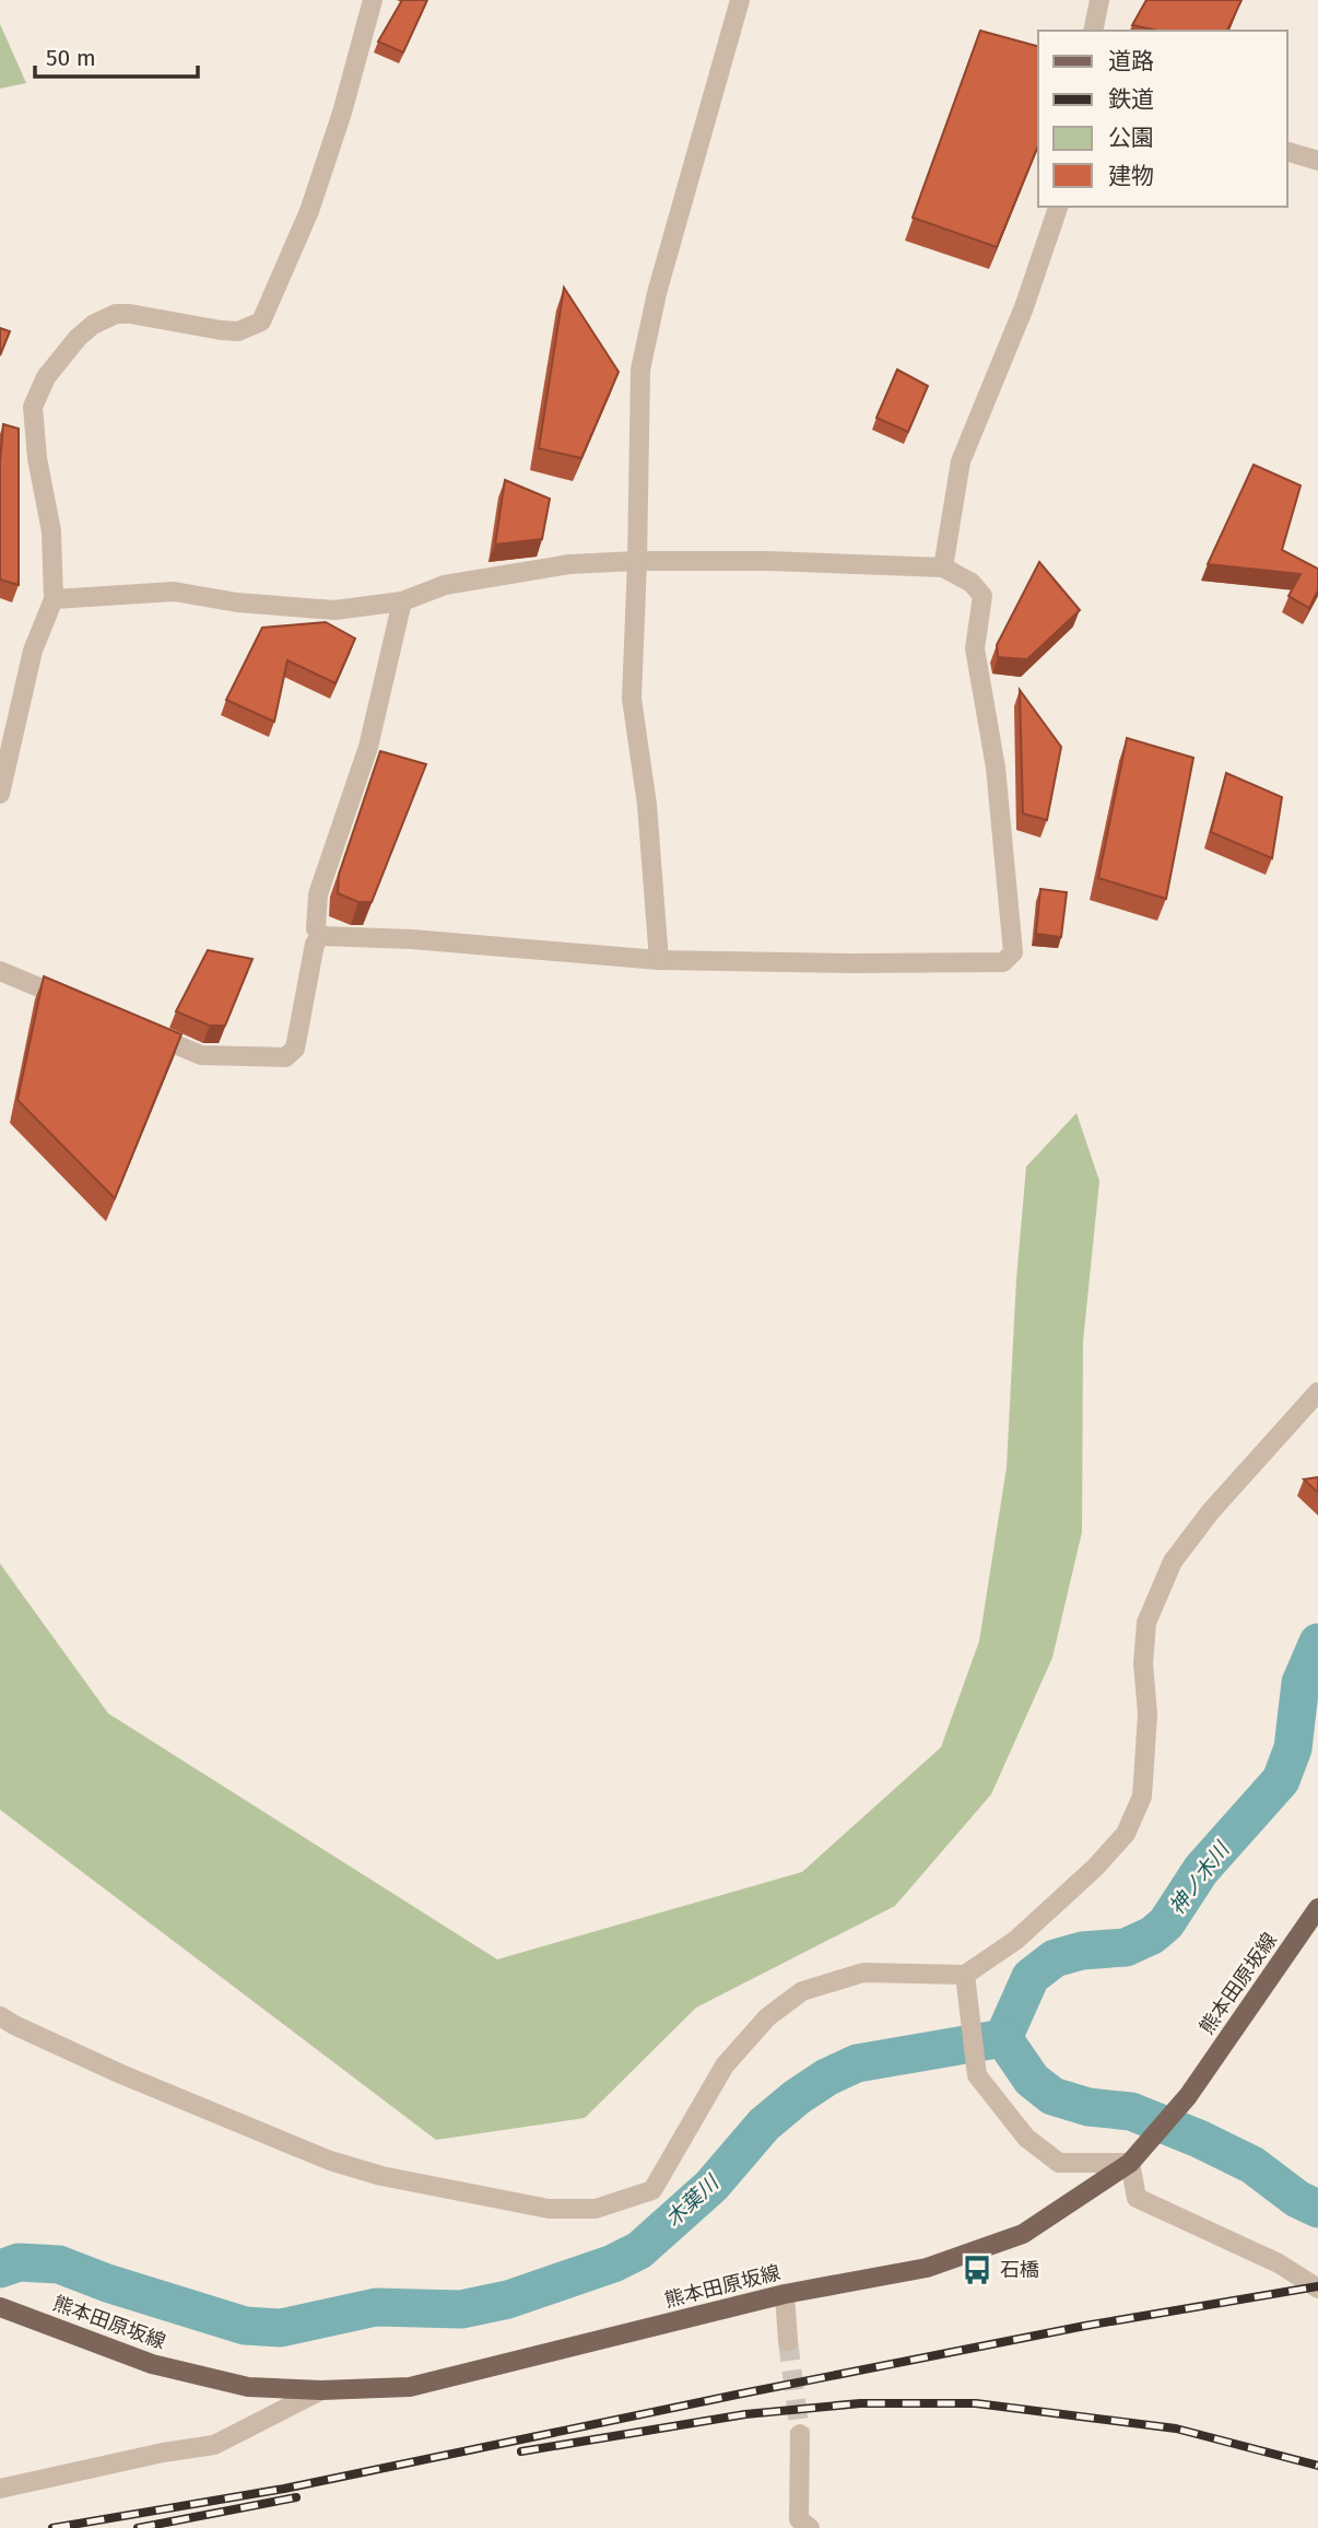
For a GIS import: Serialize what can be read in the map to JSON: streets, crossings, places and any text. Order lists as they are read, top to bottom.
{
  "streets": {
    "main road": ["熊本田原坂線"]
  },
  "water": ["神ノ木川", "木葉川"],
  "places": {
    "bus stop": ["石橋"]
  },
  "legend": [
    "道路",
    "鉄道",
    "公園",
    "建物"
  ],
  "scale_bar": "50 m"
}
